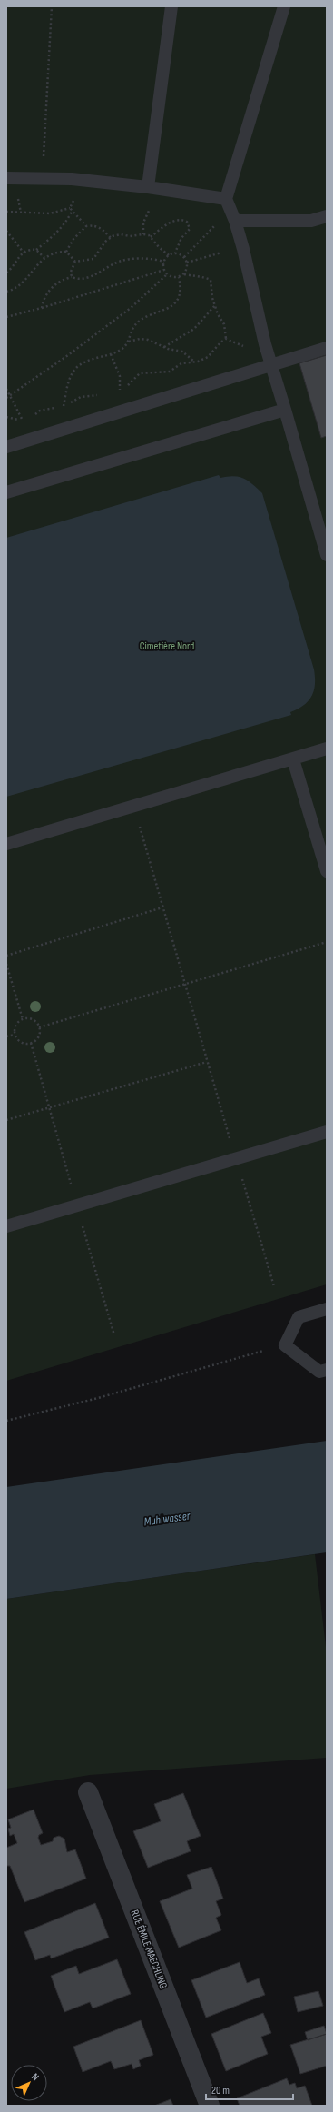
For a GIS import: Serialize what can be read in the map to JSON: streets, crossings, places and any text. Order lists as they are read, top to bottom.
{
  "streets": {
    "street": ["RUE ÉMILE MAECHLING"]
  },
  "water": ["Muhlwasser"],
  "parks": ["Cimetière Nord"],
  "scale_bar": "20 m",
  "north": "top right"
}
